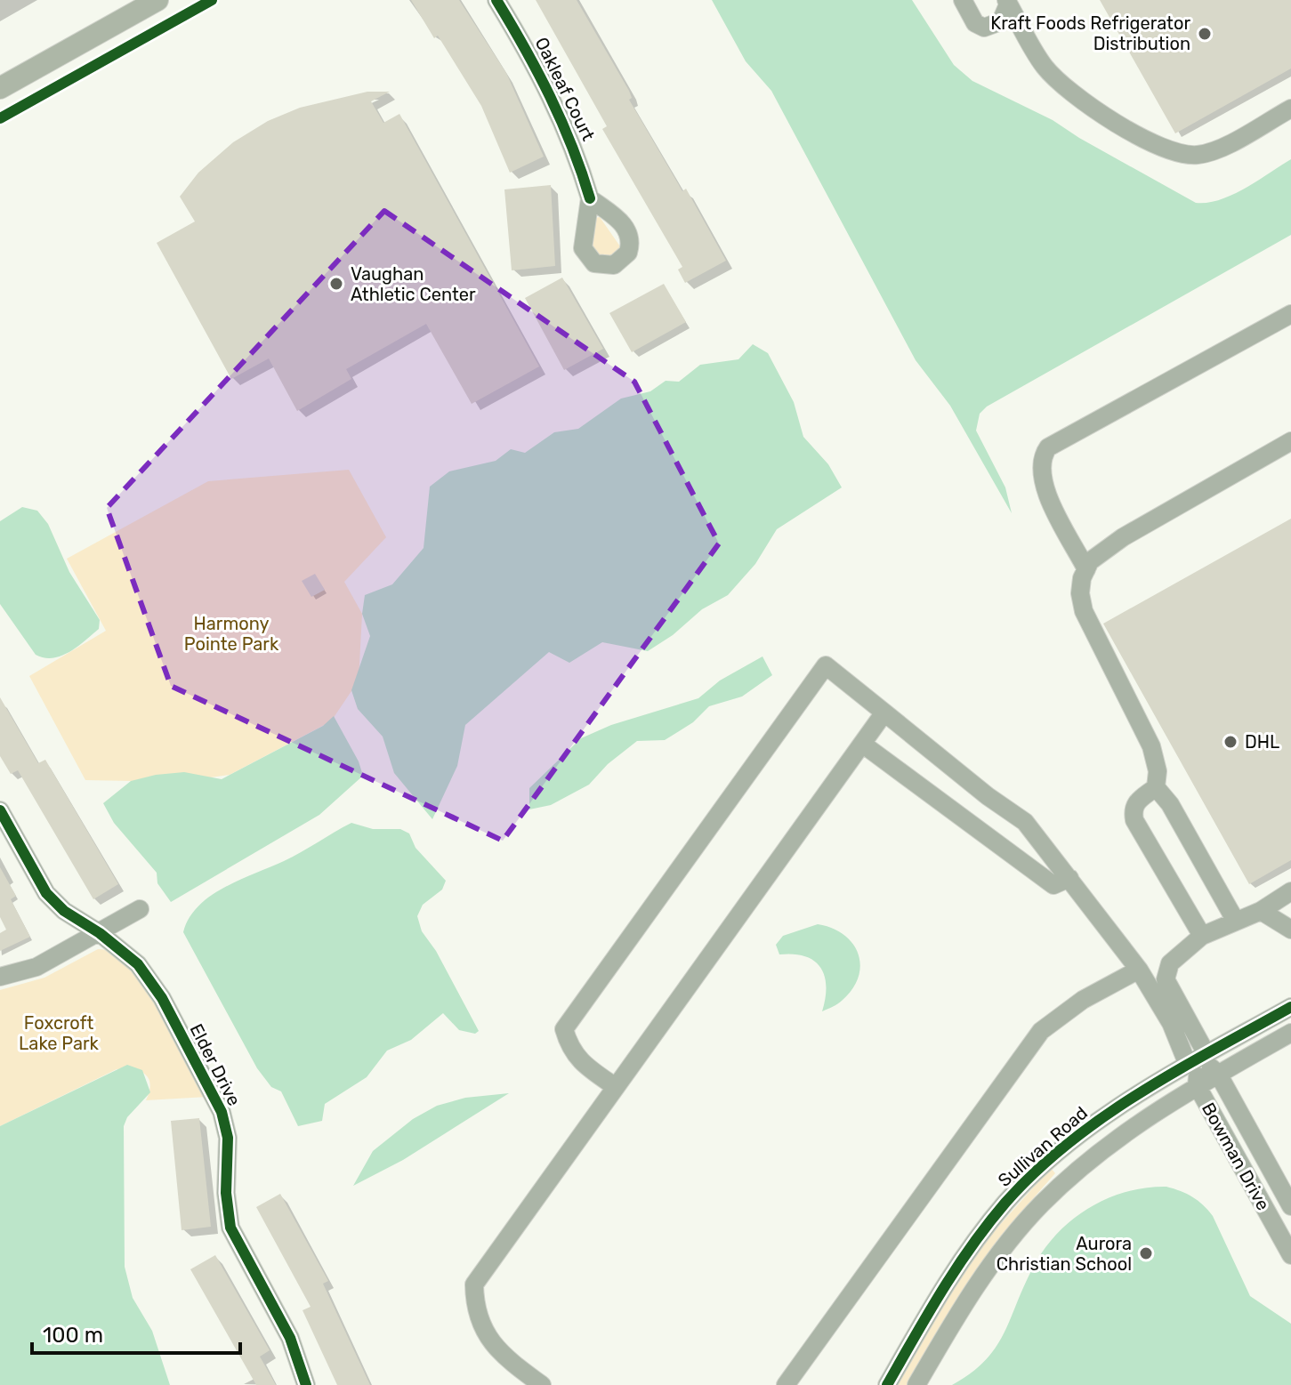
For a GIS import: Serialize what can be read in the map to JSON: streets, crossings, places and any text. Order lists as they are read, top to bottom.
{
  "streets": {
    "street": [
      "Oakleaf Court",
      "Elder Drive",
      "Sullivan Road",
      "Bowman Drive"
    ]
  },
  "crossings": [
    ["Sullivan Road", "Bowman Drive"]
  ],
  "parks": ["Harmony Pointe Park", "Foxcroft Lake Park"],
  "places": [
    "Kraft Foods Refrigerator Distribution",
    "Vaughan Athletic Center",
    "DHL",
    "Aurora Christian School"
  ],
  "scale_bar": "100 m"
}
